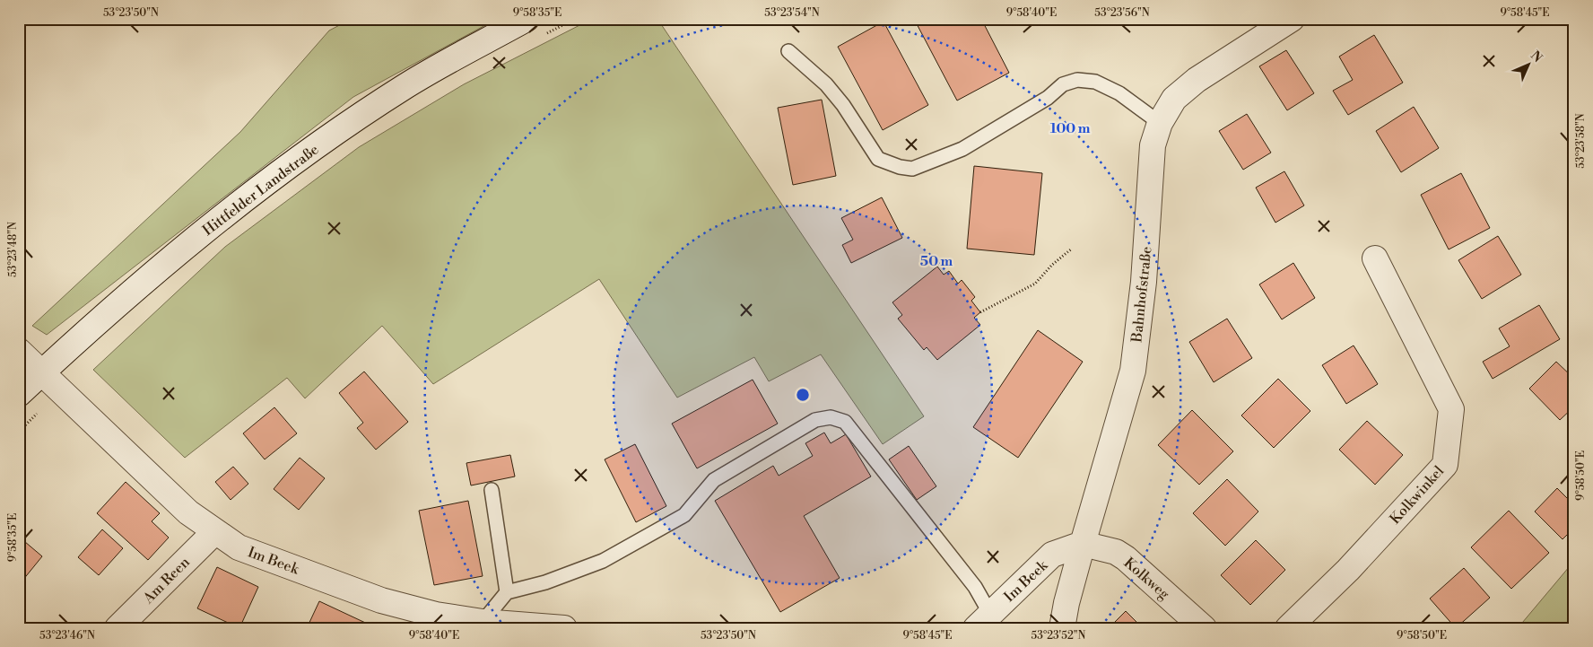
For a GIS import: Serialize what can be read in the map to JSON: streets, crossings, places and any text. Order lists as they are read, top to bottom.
{
  "streets": {
    "street": [
      "Hittfelder Landstraße",
      "Bahnhofstraße",
      "Kolkwinkel",
      "Im Beek",
      "Kolkweg",
      "Am Reen"
    ]
  },
  "crossings": [
    ["Hittfelder Landstraße", "Im Beek"],
    ["Bahnhofstraße", "Im Beek"],
    ["Bahnhofstraße", "Kolkweg"],
    ["Im Beek", "Kolkweg"],
    ["Im Beek", "Am Reen"]
  ],
  "north": "top right",
  "coordinates": [
    "53°23'50\"N",
    "9°58'35\"E",
    "53°23'54\"N",
    "9°58'40\"E",
    "53°23'56\"N",
    "9°58'45\"E",
    "53°23'58\"N",
    "53°23'48\"N",
    "9°58'50\"E",
    "53°23'46\"N",
    "53°23'52\"N"
  ],
  "rings": ["100 m", "50 m"]
}
